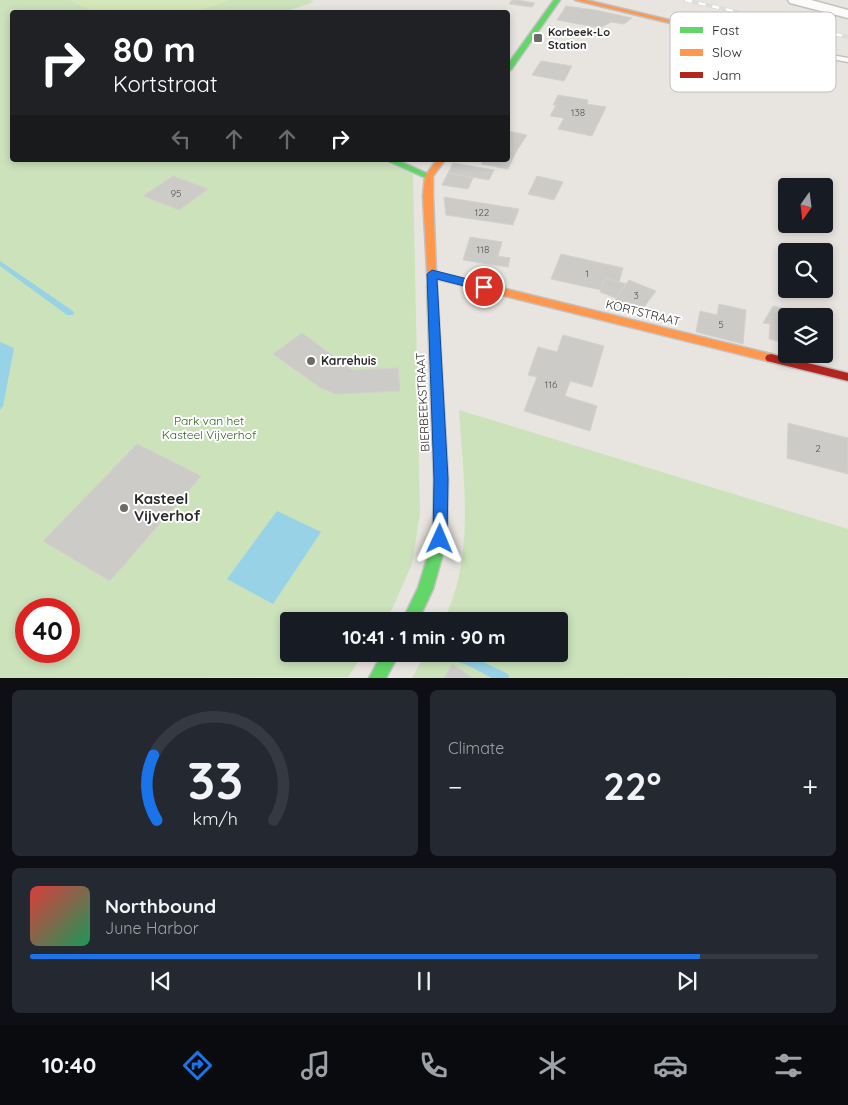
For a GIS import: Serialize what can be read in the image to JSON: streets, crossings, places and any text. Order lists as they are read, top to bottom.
{
  "streets": {
    "street": ["KORTSTRAAT", "BIERBEEKSTRAAT"]
  },
  "crossings": [
    ["KORTSTRAAT", "BIERBEEKSTRAAT"]
  ],
  "parks": ["Park van het Kasteel Vijverhof"],
  "places": {
    "transit": ["Korbeek-Lo Station"],
    "other": ["Karrehuis", "Kasteel Vijverhof"]
  },
  "house_numbers": [
    "138",
    "95",
    "122",
    "118",
    "1",
    "3",
    "5",
    "116",
    "2"
  ],
  "legend": ["Fast", "Slow", "Jam"],
  "north": "bottom",
  "page": {
    "turn": ["80 m", "Kortstraat"],
    "limit": "40",
    "trip": "10:41 · 1 min · 90 m",
    "tile": "Climate",
    "heat": ["−", "22°", "+"],
    "song": ["Northbound", "June Harbor"],
    "tabs": "10:40",
    "gauge": ["33", "km/h"]
  }
}
